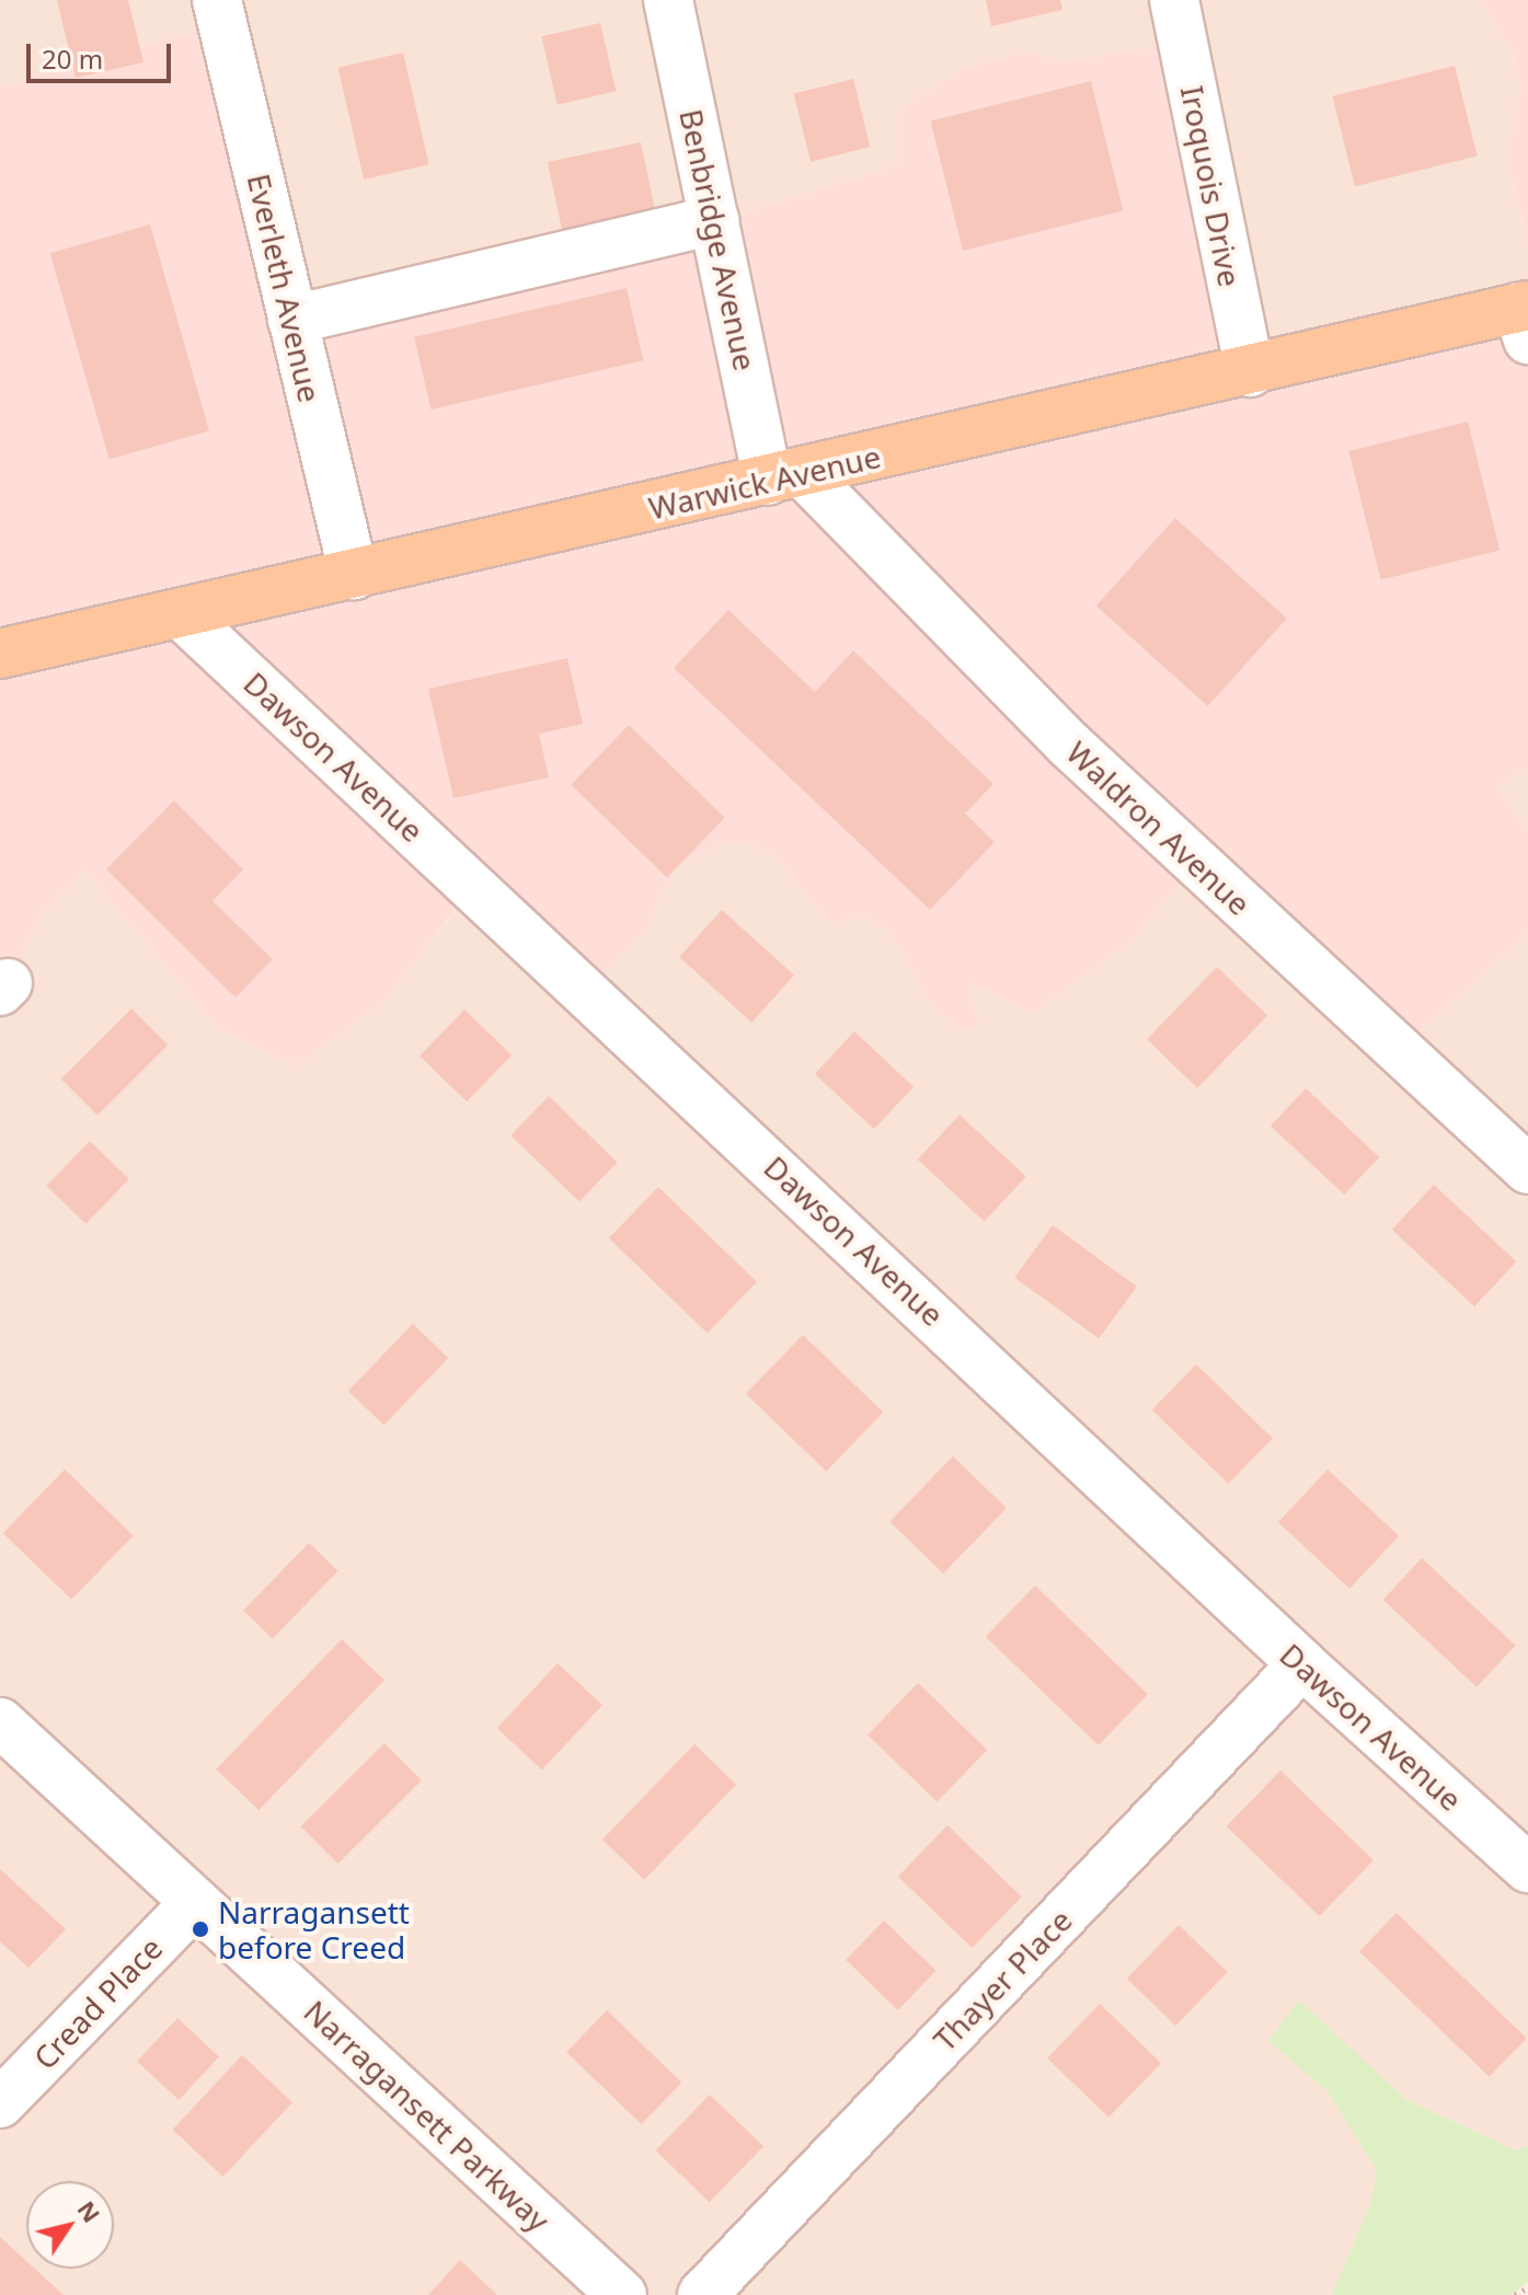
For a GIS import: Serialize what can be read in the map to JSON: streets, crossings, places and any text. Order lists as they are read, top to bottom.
{
  "streets": {
    "main road": ["Warwick Avenue"],
    "street": [
      "Iroquois Drive",
      "Benbridge Avenue",
      "Everleth Avenue",
      "Dawson Avenue",
      "Waldron Avenue",
      "Thayer Place",
      "Cread Place",
      "Narragansett Parkway"
    ]
  },
  "crossings": [
    ["Iroquois Drive", "Warwick Avenue"],
    ["Benbridge Avenue", "Warwick Avenue"],
    ["Benbridge Avenue", "Waldron Avenue"],
    ["Everleth Avenue", "Warwick Avenue"],
    ["Warwick Avenue", "Dawson Avenue"],
    ["Warwick Avenue", "Waldron Avenue"],
    ["Dawson Avenue", "Thayer Place"],
    ["Cread Place", "Narragansett Parkway"]
  ],
  "places": ["Narragansett before Creed"],
  "scale_bar": "20 m",
  "north": "top right"
}
